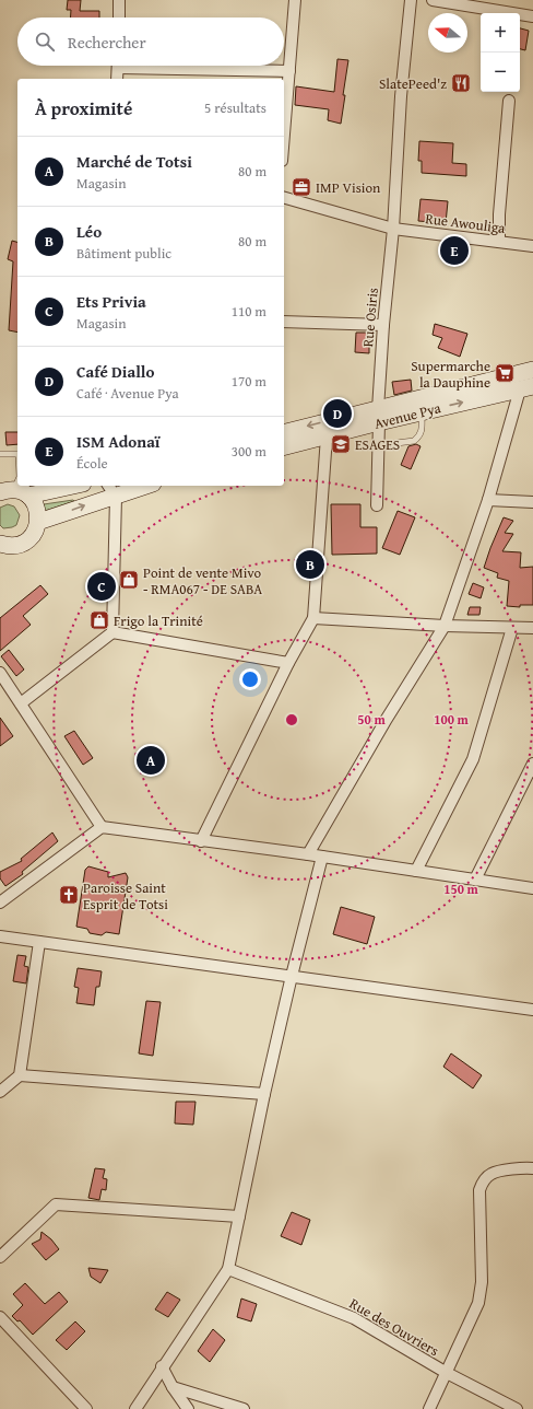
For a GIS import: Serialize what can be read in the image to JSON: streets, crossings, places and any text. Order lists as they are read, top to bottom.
{
  "streets": {
    "main road": ["Avenue Pya"],
    "street": ["Rue Awouliga", "Rue Osiris", "Rue des Ouvriers"]
  },
  "crossings": [
    ["Rue Awouliga", "Rue Osiris"],
    ["Rue Osiris", "Avenue Pya"]
  ],
  "places": {
    "restaurant": ["SlatePeed'z"],
    "office": ["IMP Vision"],
    "supermarket": ["Supermarche la Dauphine"],
    "school or university": ["ESAGES"],
    "shop": ["Point de vente Mivo - RMA067 - DE SABA", "Frigo la Trinité"],
    "church": ["Paroisse Saint Esprit de Totsi"]
  },
  "north": "left",
  "page": {
    "map_buttons": ["+", "−"],
    "search": "Rechercher",
    "heading": ["À proximité", "5 résultats"],
    "list": [
      {
        "mark": "A",
        "name": "Marché de Totsi",
        "note": "Magasin",
        "value": "80 m"
      },
      {
        "mark": "B",
        "name": "Léo",
        "note": "Bâtiment public",
        "value": "80 m"
      },
      {
        "mark": "C",
        "name": "Ets Privia",
        "note": "Magasin",
        "value": "110 m"
      },
      {
        "mark": "D",
        "name": "Café Diallo",
        "note": "Café · Avenue Pya",
        "value": "170 m"
      },
      {
        "mark": "E",
        "name": "ISM Adonaï",
        "note": "École",
        "value": "300 m"
      }
    ],
    "pins": [
      "E",
      "D",
      "B",
      "C",
      "A"
    ]
  },
  "rings": ["50 m", "100 m", "150 m"]
}
